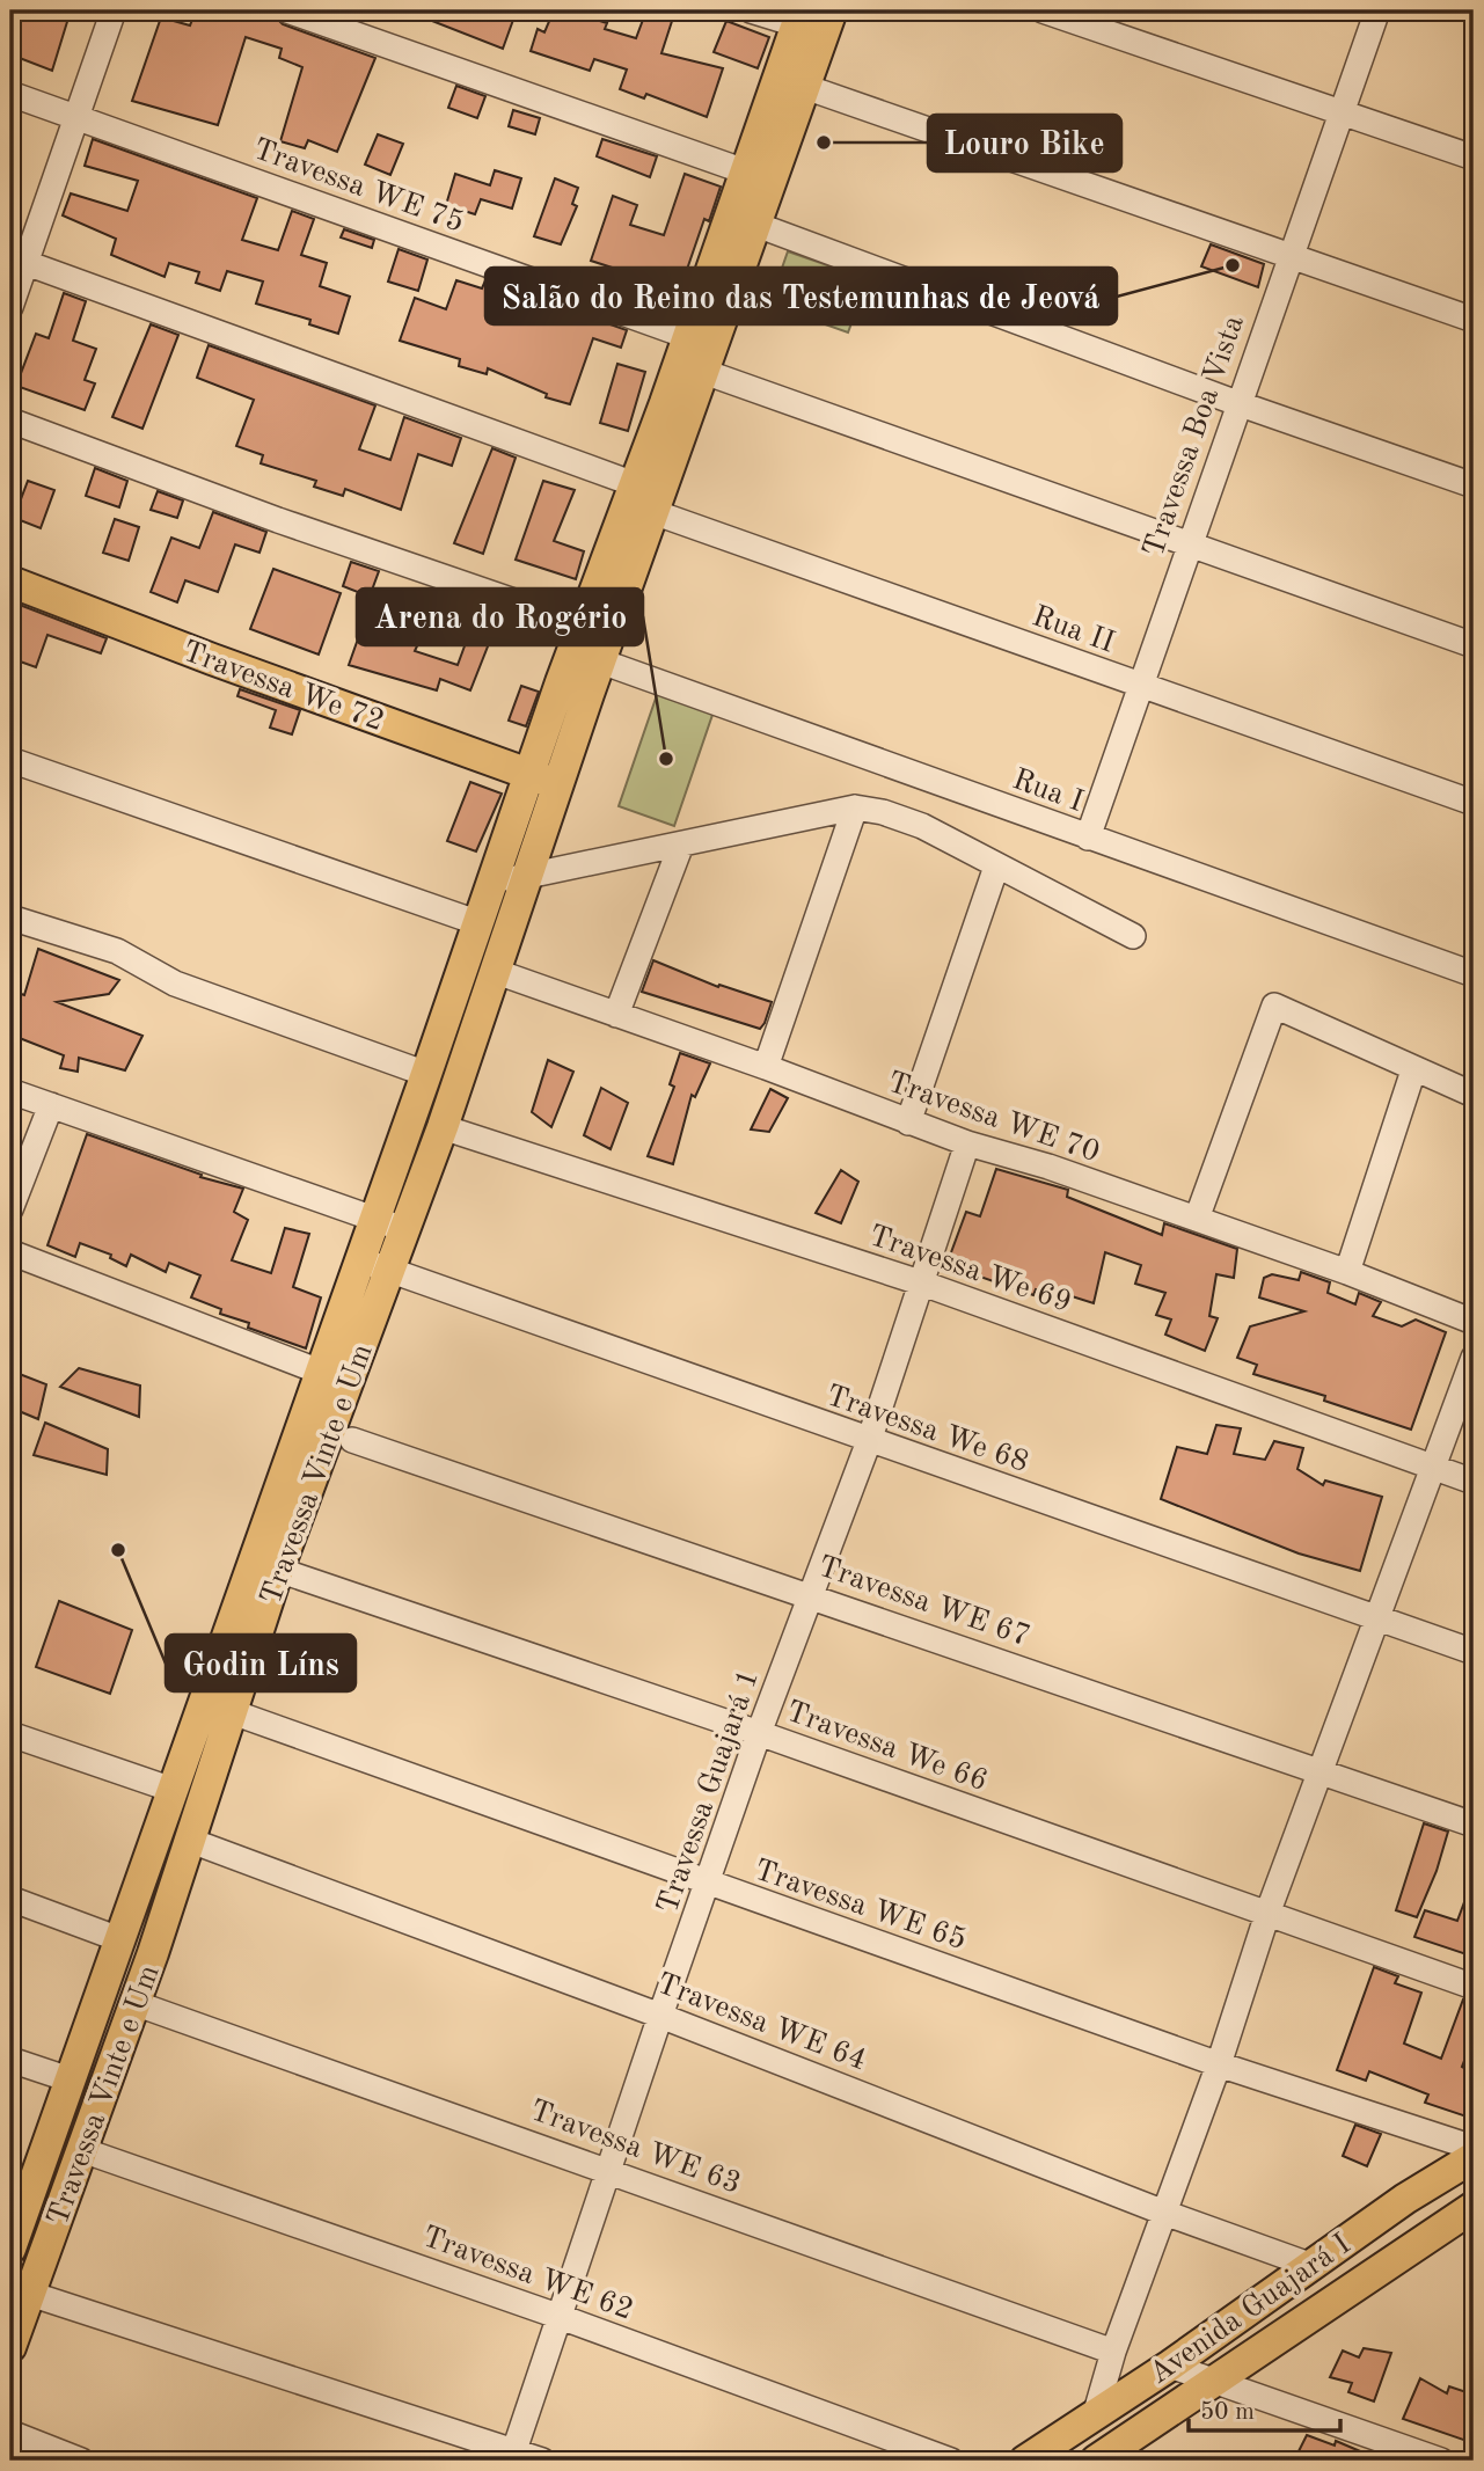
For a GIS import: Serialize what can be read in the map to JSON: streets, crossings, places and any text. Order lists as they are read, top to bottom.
{
  "streets": {
    "main road": ["Travessa We 72", "Travessa Vinte e Um", "Avenida Guajará I"],
    "street": [
      "Travessa WE 75",
      "Travessa Boa Vista",
      "Rua II",
      "Rua I",
      "Travessa WE 70",
      "Travessa We 69",
      "Travessa We 68",
      "Travessa WE 67",
      "Travessa We 66",
      "Travessa Guajará 1",
      "Travessa WE 65",
      "Travessa WE 64",
      "Travessa WE 63",
      "Travessa WE 62"
    ]
  },
  "crossings": [
    ["Travessa WE 75", "Travessa Vinte e Um"],
    ["Travessa Boa Vista", "Rua II"],
    ["Travessa Boa Vista", "Rua I"],
    ["Rua II", "Travessa Vinte e Um"],
    ["Travessa We 72", "Travessa Vinte e Um"],
    ["Rua I", "Travessa Vinte e Um"],
    ["Travessa WE 70", "Travessa Vinte e Um"],
    ["Travessa WE 70", "Travessa Guajará 1"],
    ["Travessa We 69", "Travessa Vinte e Um"],
    ["Travessa We 69", "Travessa Guajará 1"],
    ["Travessa We 68", "Travessa Vinte e Um"],
    ["Travessa We 68", "Travessa Guajará 1"],
    ["Travessa Vinte e Um", "Travessa We 66"],
    ["Travessa Vinte e Um", "Travessa WE 65"],
    ["Travessa Vinte e Um", "Travessa WE 64"],
    ["Travessa Vinte e Um", "Travessa WE 63"],
    ["Travessa Vinte e Um", "Travessa WE 62"],
    ["Travessa WE 67", "Travessa Guajará 1"],
    ["Travessa We 66", "Travessa Guajará 1"],
    ["Travessa Guajará 1", "Travessa WE 65"],
    ["Travessa Guajará 1", "Travessa WE 64"],
    ["Travessa Guajará 1", "Travessa WE 63"],
    ["Travessa Guajará 1", "Travessa WE 62"],
    ["Travessa WE 64", "Avenida Guajará I"]
  ],
  "places": [
    "Louro Bike",
    "Salão do Reino das Testemunhas de Jeová",
    "Arena do Rogério",
    "Godin Líns"
  ],
  "scale_bar": "50 m"
}
